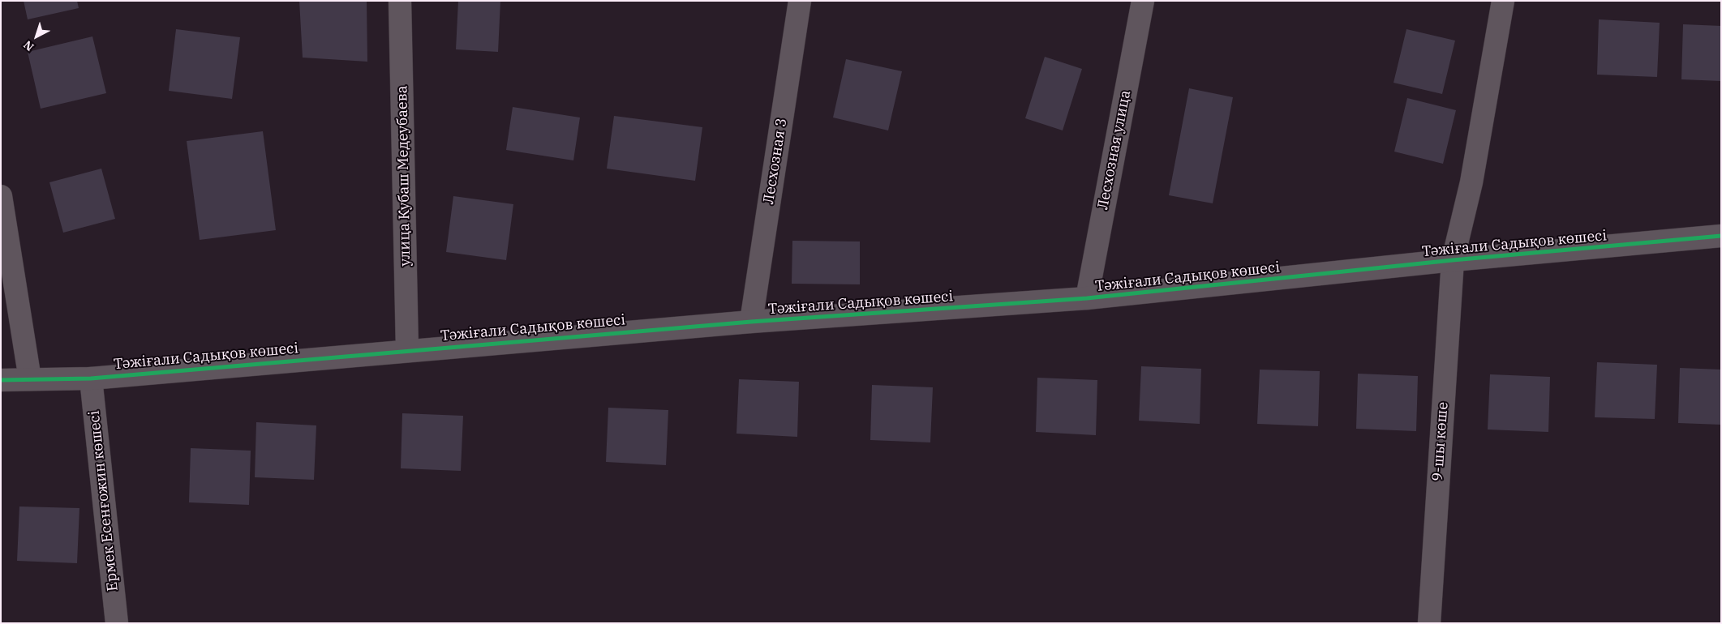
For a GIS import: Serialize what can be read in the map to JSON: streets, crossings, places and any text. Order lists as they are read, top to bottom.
{
  "streets": {
    "street": [
      "Лесхозная улица",
      "Лесхозная 3",
      "улица Кубаш Медеубаева",
      "Тәжіғали Садықов көшесі",
      "9-шы көше",
      "Ермек Есенғожин көшесі"
    ]
  },
  "crossings": [
    ["Лесхозная улица", "Тәжіғали Садықов көшесі"],
    ["Лесхозная 3", "Тәжіғали Садықов көшесі"],
    ["улица Кубаш Медеубаева", "Тәжіғали Садықов көшесі"],
    ["Тәжіғали Садықов көшесі", "9-шы көше"],
    ["Тәжіғали Садықов көшесі", "Ермек Есенғожин көшесі"]
  ],
  "north": "bottom left"
}
